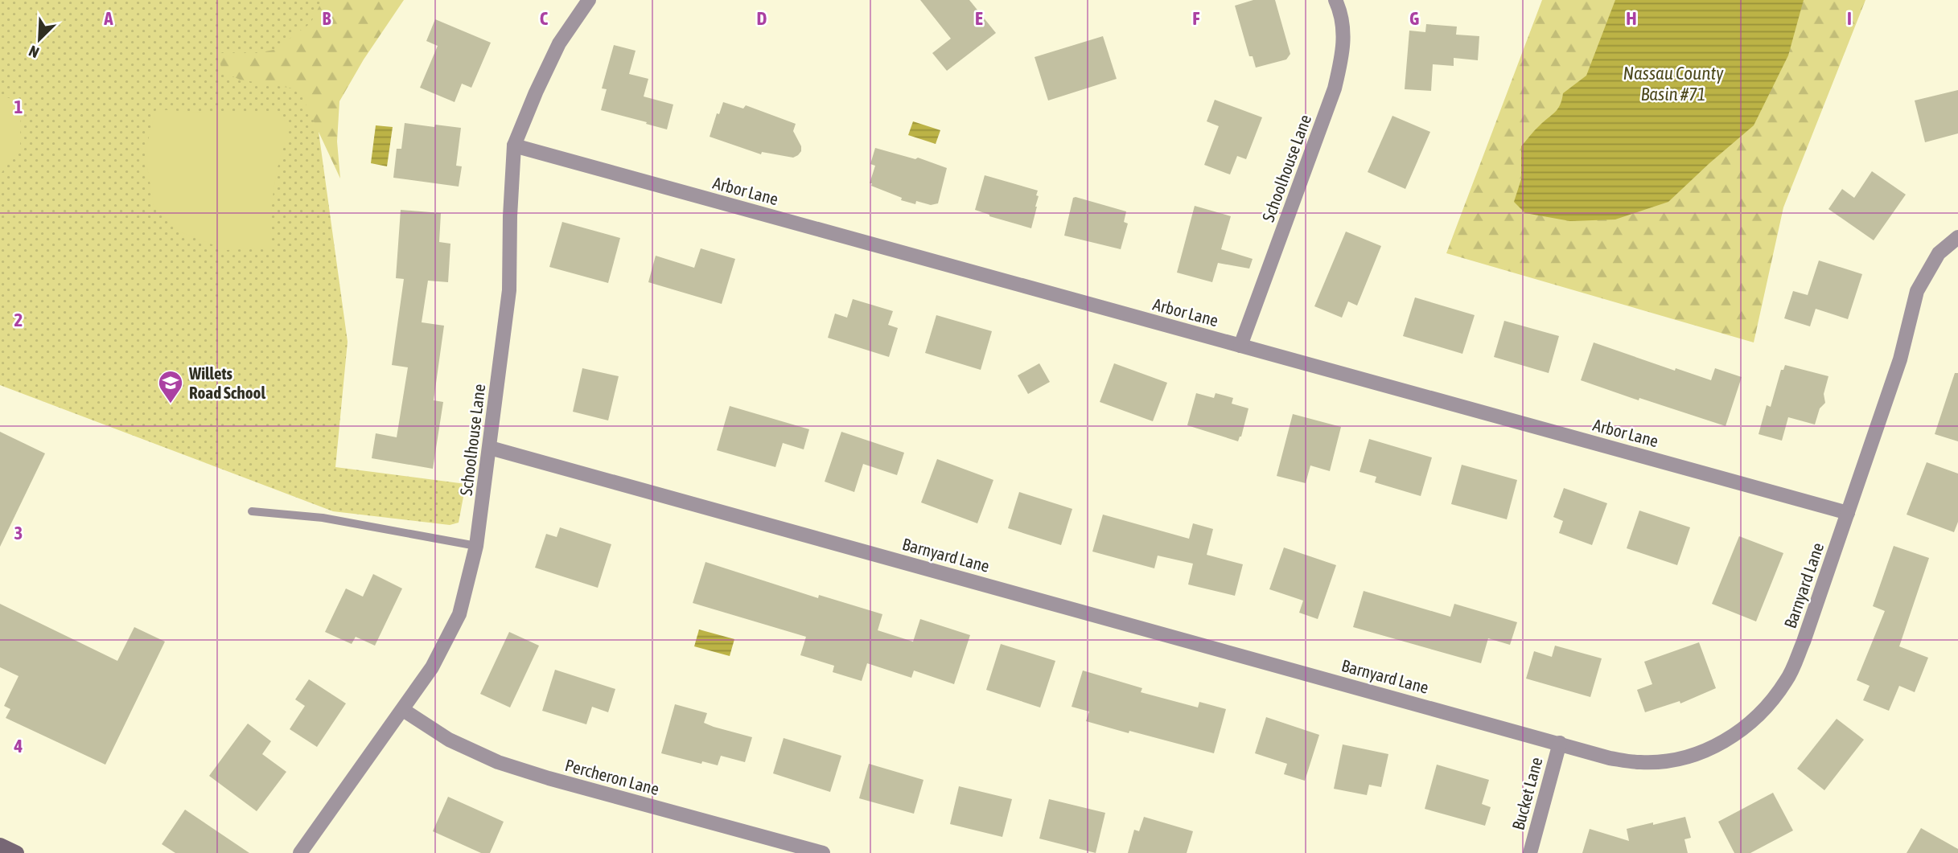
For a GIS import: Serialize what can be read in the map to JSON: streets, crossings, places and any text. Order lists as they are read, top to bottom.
{
  "streets": {
    "street": [
      "Schoolhouse Lane",
      "Arbor Lane",
      "Barnyard Lane",
      "Percheron Lane",
      "Bucket Lane"
    ]
  },
  "crossings": [
    ["Schoolhouse Lane", "Arbor Lane"],
    ["Schoolhouse Lane", "Barnyard Lane"],
    ["Schoolhouse Lane", "Percheron Lane"],
    ["Arbor Lane", "Barnyard Lane"],
    ["Barnyard Lane", "Bucket Lane"]
  ],
  "water": ["Nassau County Basin #71"],
  "places": {
    "school or university": ["Willets Road School"]
  },
  "north": "bottom left",
  "grid": {
    "columns": [
      "A",
      "B",
      "C",
      "D",
      "E",
      "F",
      "G",
      "H",
      "I"
    ],
    "rows": [
      "1",
      "2",
      "3",
      "4"
    ]
  }
}
